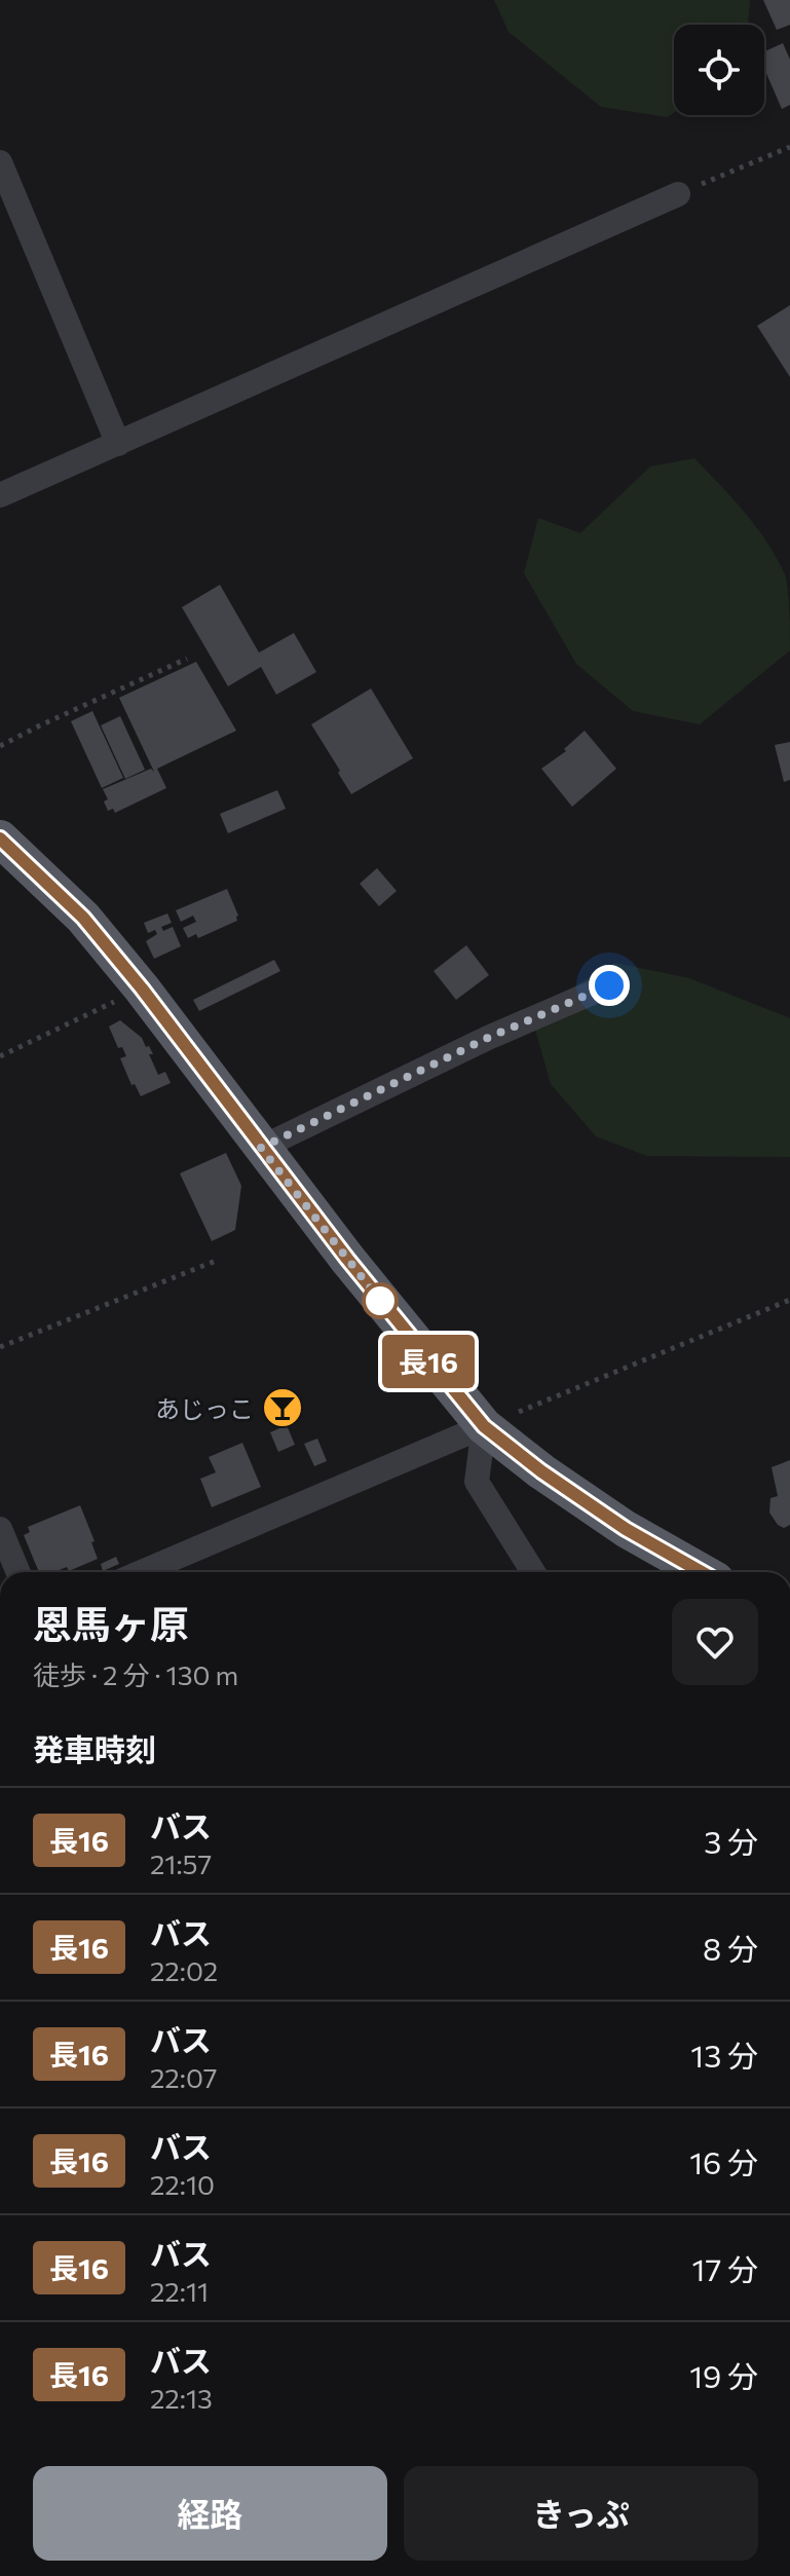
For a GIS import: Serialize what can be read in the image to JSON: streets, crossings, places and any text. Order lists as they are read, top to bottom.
{
  "places": {
    "bar": ["あじっこ"]
  },
  "lines": ["bus line 長16"],
  "page": {
    "on_map": "長16",
    "heading": [
      ["恩馬ヶ原", "徒歩 · 2 分 · 130 m"],
      "発車時刻"
    ],
    "list": [
      {
        "mark": "長16",
        "name": "バス",
        "note": "21:57",
        "value": "3 分"
      },
      {
        "mark": "長16",
        "name": "バス",
        "note": "22:02",
        "value": "8 分"
      },
      {
        "mark": "長16",
        "name": "バス",
        "note": "22:07",
        "value": "13 分"
      },
      {
        "mark": "長16",
        "name": "バス",
        "note": "22:10",
        "value": "16 分"
      },
      {
        "mark": "長16",
        "name": "バス",
        "note": "22:11",
        "value": "17 分"
      },
      {
        "mark": "長16",
        "name": "バス",
        "note": "22:13",
        "value": "19 分"
      }
    ],
    "buttons": ["経路", "きっぷ"]
  }
}
